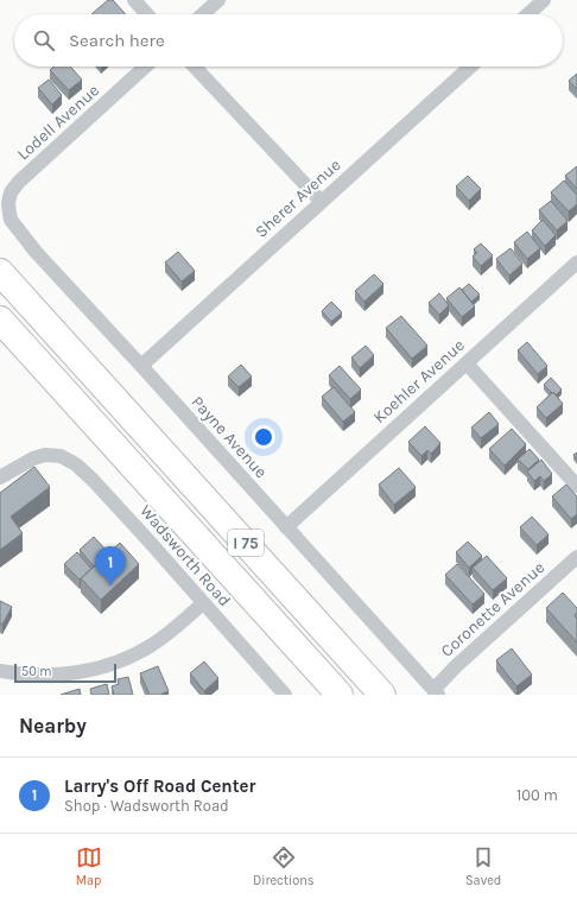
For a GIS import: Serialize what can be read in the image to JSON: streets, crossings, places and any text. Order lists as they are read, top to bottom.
{
  "streets": {
    "highway": ["I 75"],
    "street": [
      "Lodell Avenue",
      "Sherer Avenue",
      "Koehler Avenue",
      "Payne Avenue",
      "Wadsworth Road",
      "Coronette Avenue"
    ]
  },
  "crossings": [
    ["Lodell Avenue", "Payne Avenue"],
    ["Sherer Avenue", "Payne Avenue"],
    ["Koehler Avenue", "Payne Avenue"],
    ["Payne Avenue", "Coronette Avenue"]
  ],
  "scale_bar": "50 m",
  "page": {
    "search": "Search here",
    "pins": "1",
    "scale": "50 m",
    "heading": "Nearby",
    "list": [
      {
        "mark": "1",
        "name": "Larry's Off Road Center",
        "note": "Shop · Wadsworth Road",
        "value": "100 m"
      }
    ],
    "nav": ["Map", "Directions", "Saved"]
  }
}
